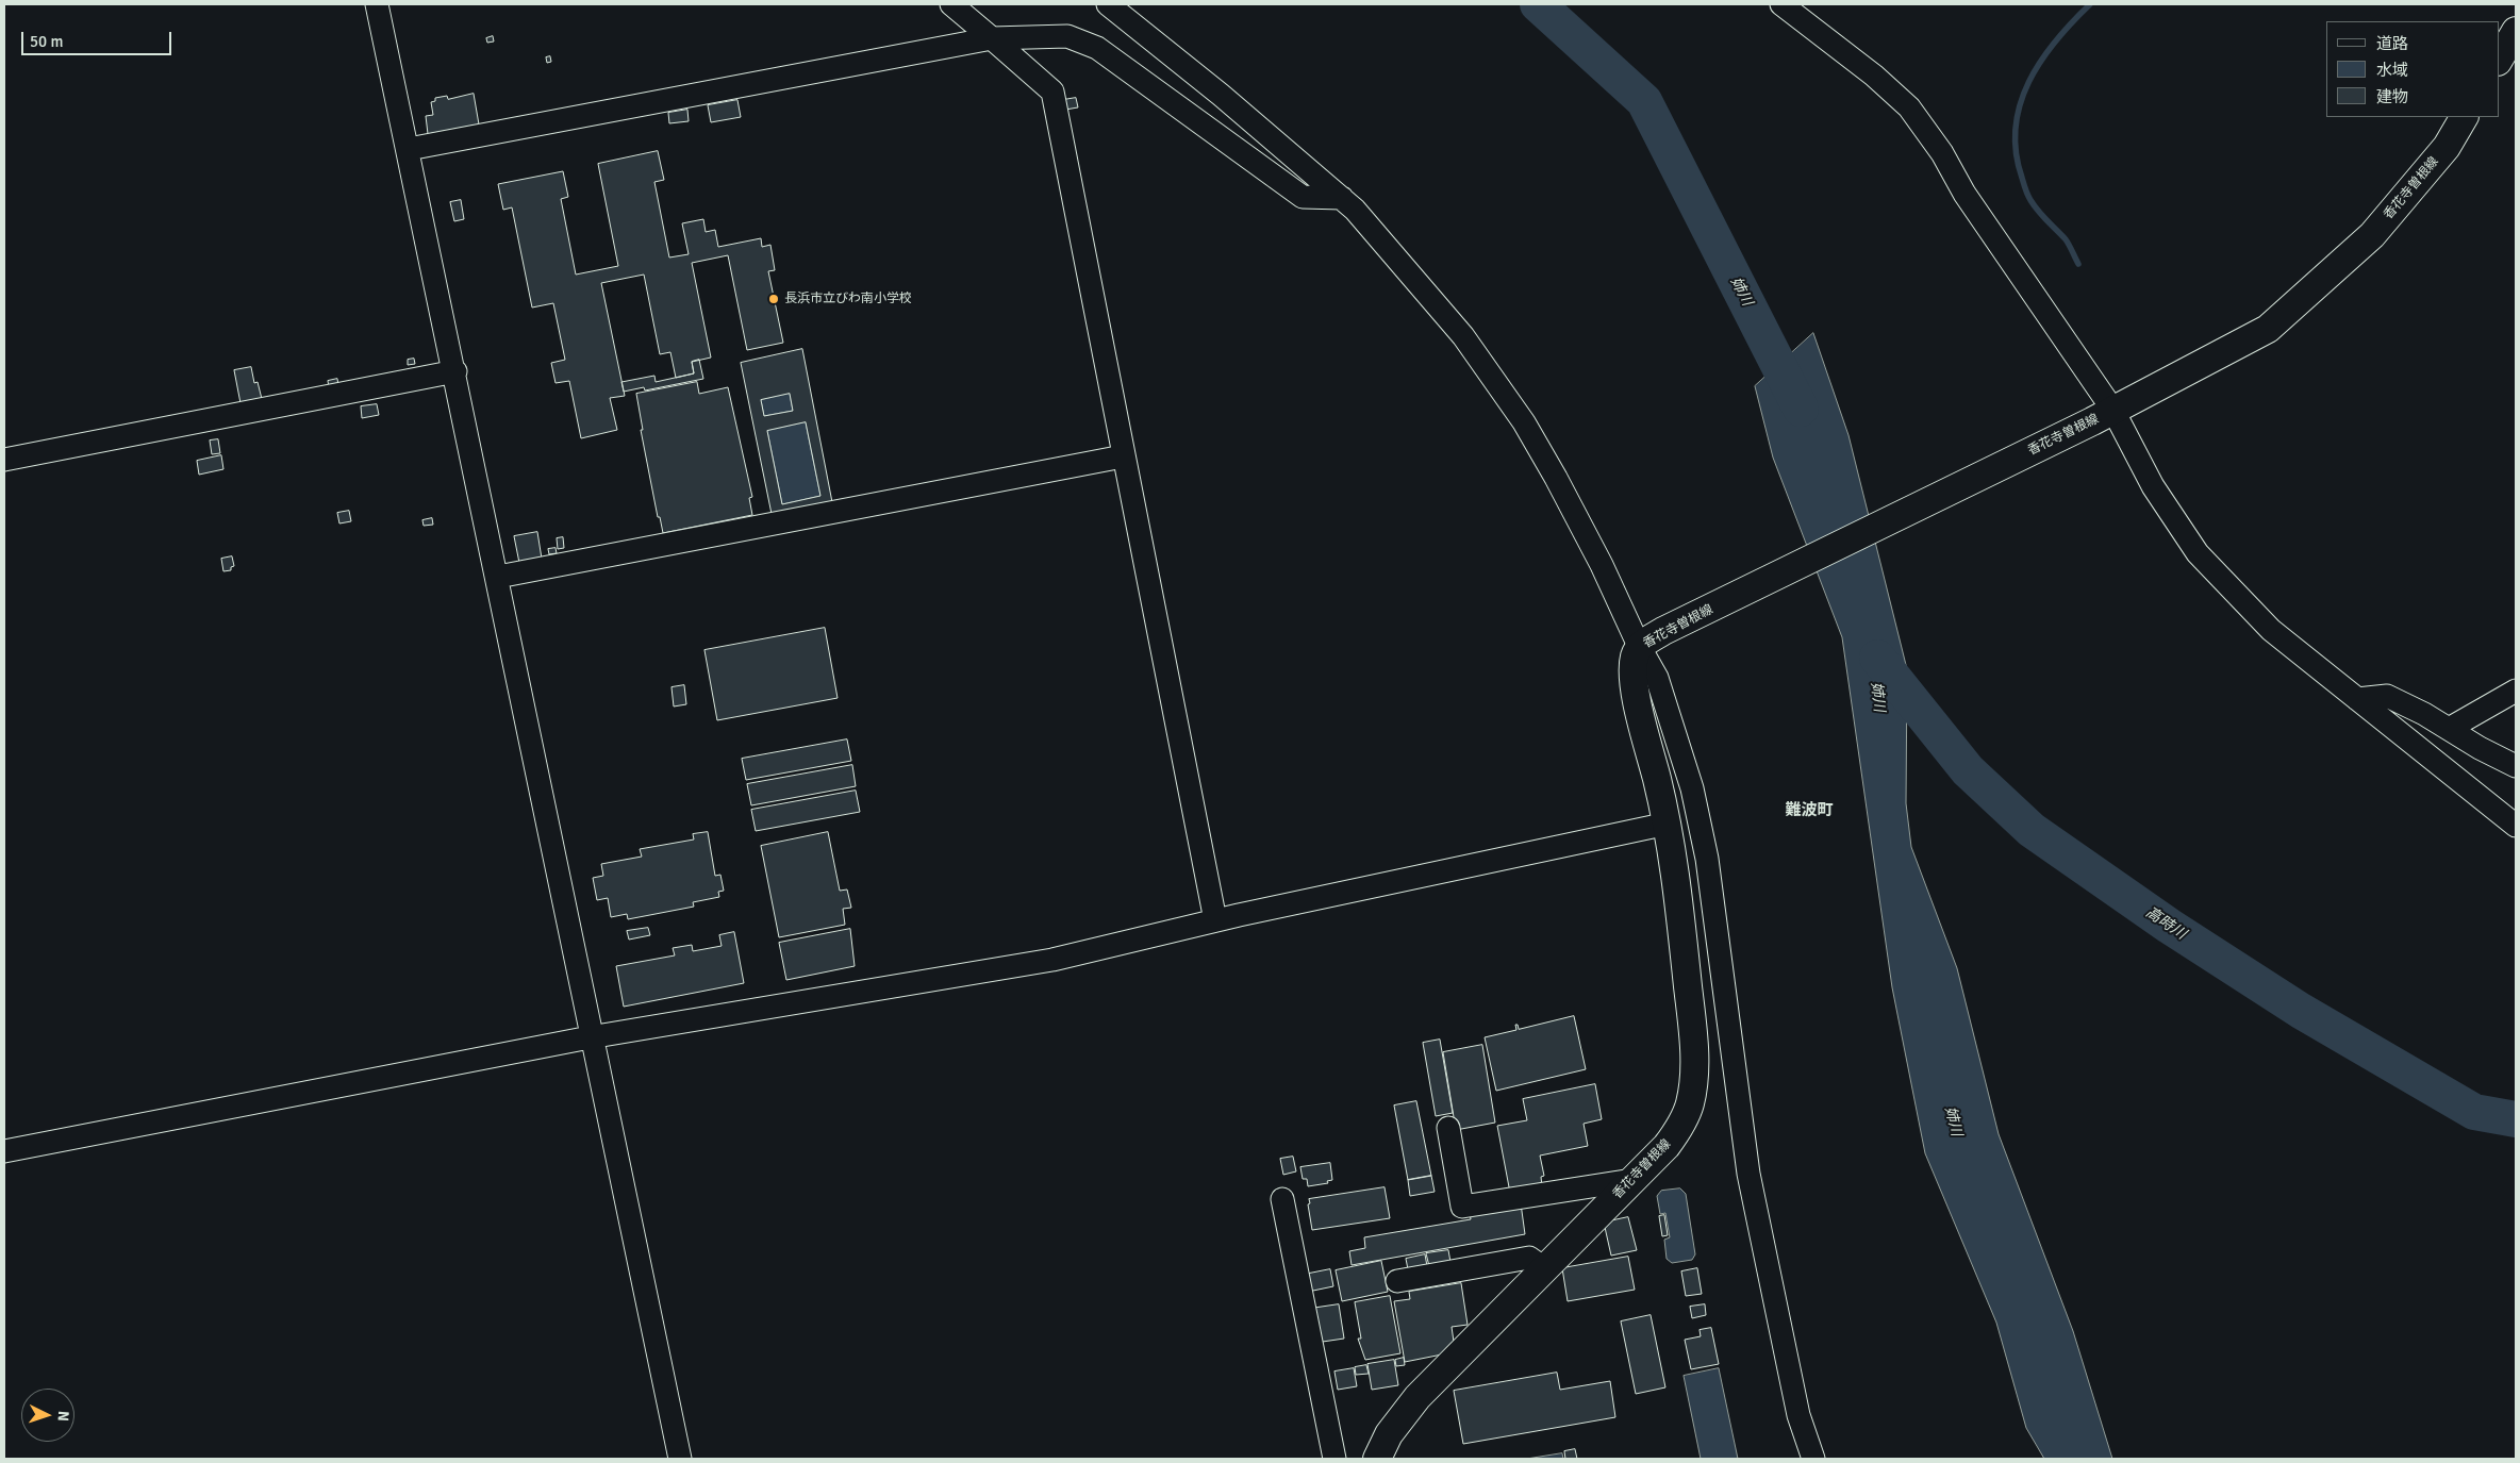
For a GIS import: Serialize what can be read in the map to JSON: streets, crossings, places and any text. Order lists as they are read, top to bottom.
{
  "streets": {
    "main road": ["香花寺曽根線"]
  },
  "districts": ["難波町"],
  "water": ["姉川", "高時川"],
  "places": ["長浜市立びわ南小学校"],
  "legend": ["道路", "水域", "建物"],
  "scale_bar": "50 m",
  "north": "right"
}
